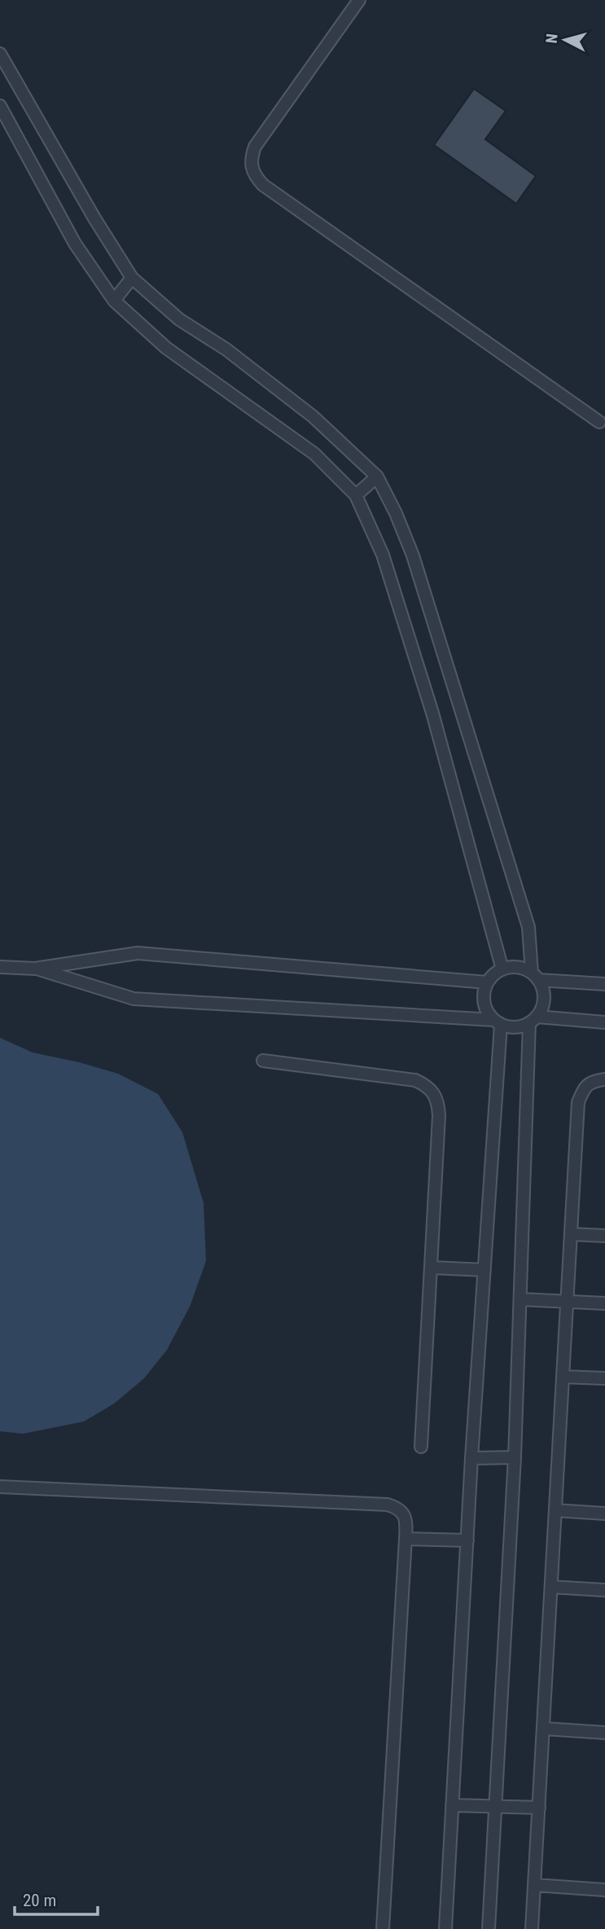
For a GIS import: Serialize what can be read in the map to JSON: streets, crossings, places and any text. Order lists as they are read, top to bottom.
{
  "scale_bar": "20 m",
  "north": "left"
}
